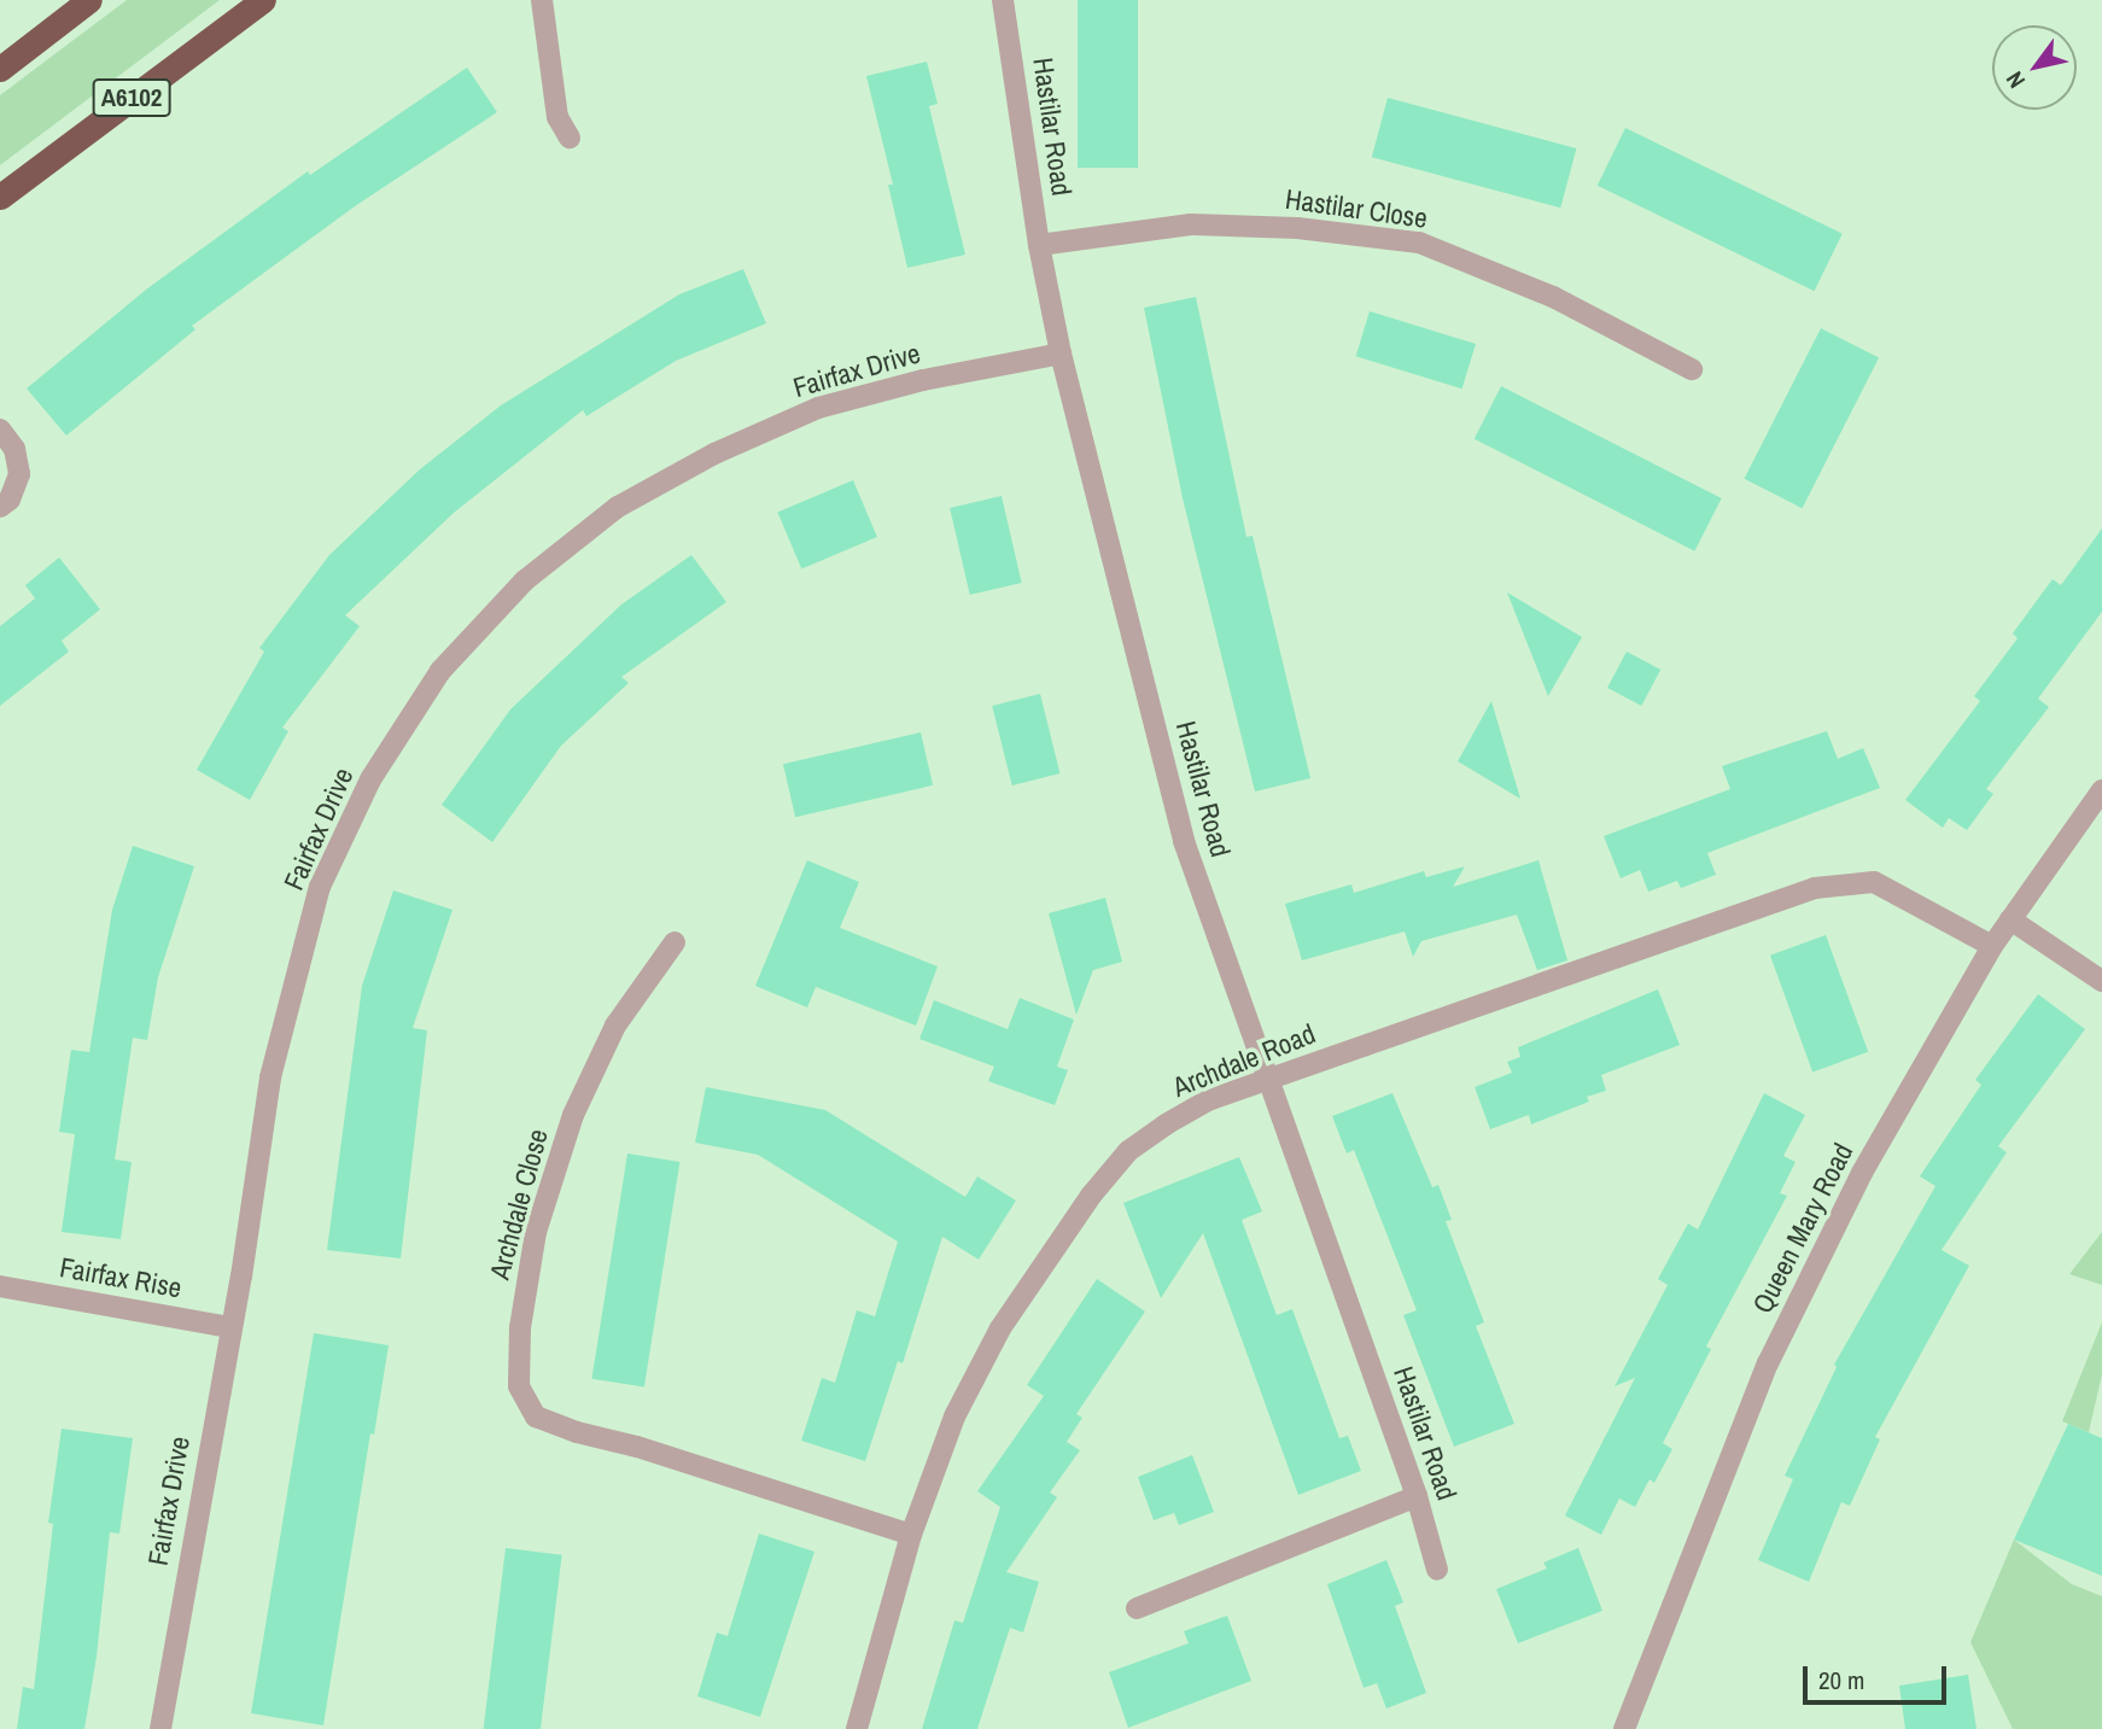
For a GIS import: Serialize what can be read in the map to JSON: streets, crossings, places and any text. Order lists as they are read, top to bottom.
{
  "streets": {
    "highway": ["A6102"],
    "street": [
      "Hastilar Road",
      "Hastilar Close",
      "Fairfax Drive",
      "Archdale Road",
      "Archdale Close",
      "Queen Mary Road",
      "Fairfax Rise"
    ]
  },
  "crossings": [
    ["Hastilar Road", "Hastilar Close"],
    ["Hastilar Road", "Fairfax Drive"],
    ["Hastilar Road", "Archdale Road"],
    ["Fairfax Drive", "Fairfax Rise"],
    ["Archdale Road", "Archdale Close"],
    ["Archdale Road", "Queen Mary Road"]
  ],
  "scale_bar": "20 m",
  "north": "bottom left"
}
